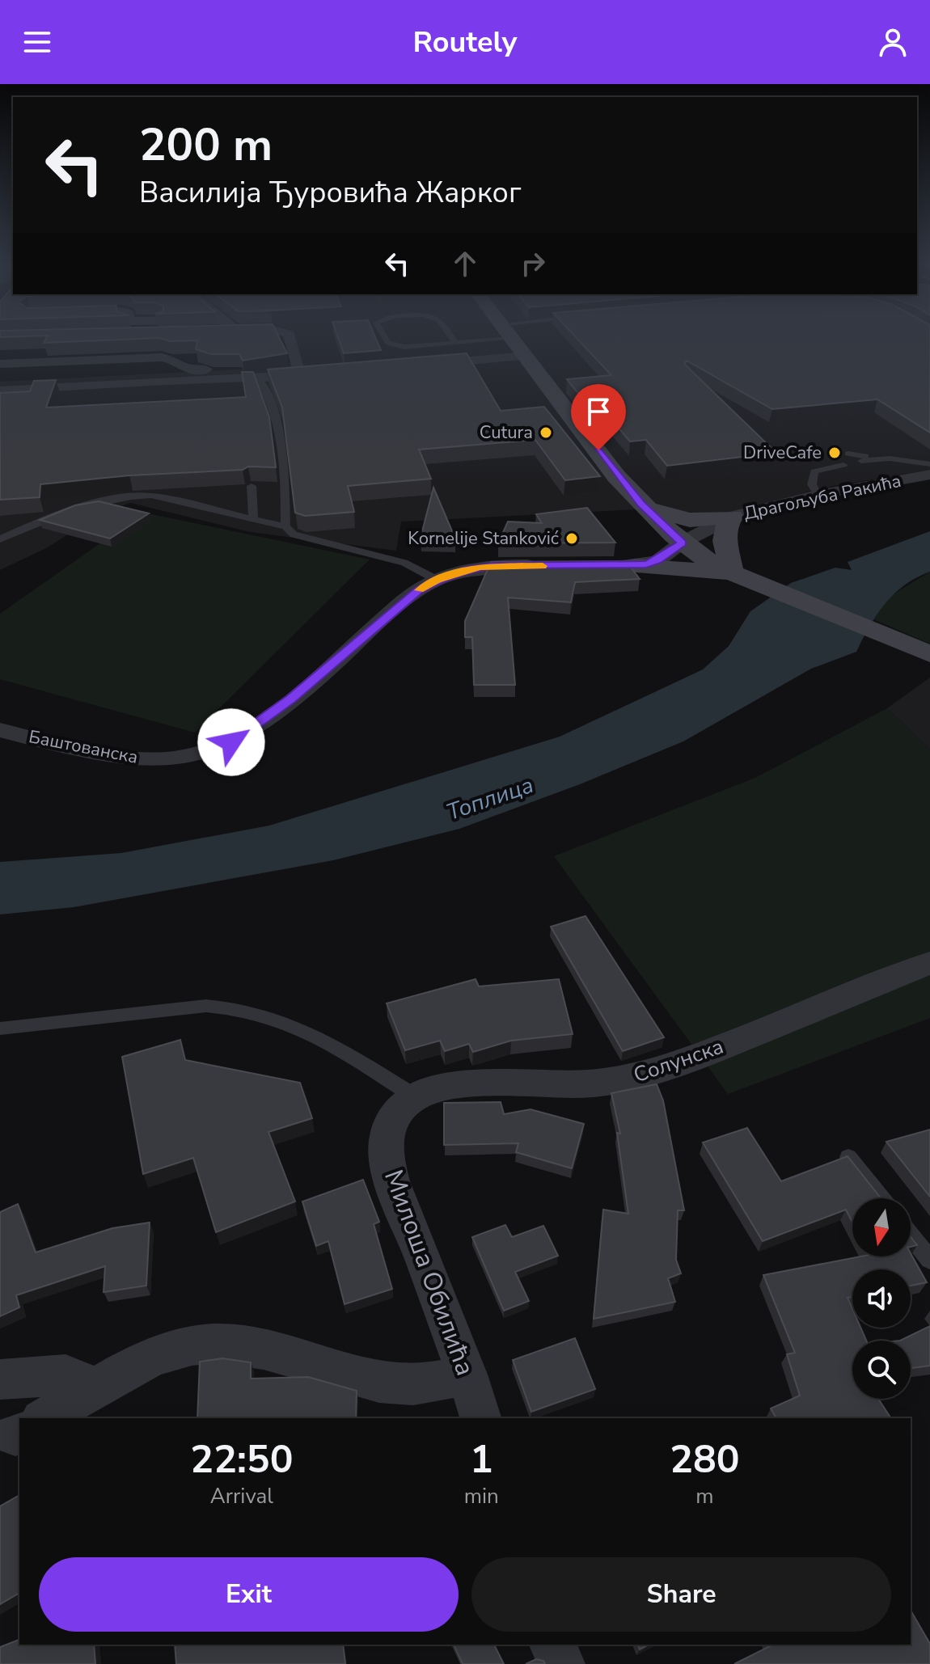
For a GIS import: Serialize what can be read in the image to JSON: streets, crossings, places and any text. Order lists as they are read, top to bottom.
{
  "streets": {
    "street": [
      "Драгољуба Ракића",
      "Баштованска",
      "Солунска",
      "Милоша Обилића"
    ]
  },
  "crossings": [
    ["Солунска", "Милоша Обилића"]
  ],
  "water": ["Топлица"],
  "places": ["Cutura", "DriveCafe", "Kornelije Stanković"],
  "north": "bottom",
  "page": {
    "header": "Routely",
    "turn": ["200 m", "Василија Ђуровића Жарког"],
    "eta": [
      "22:50",
      "Arrival",
      "1",
      "min",
      "280",
      "m"
    ],
    "buttons": ["Exit", "Share"]
  }
}
